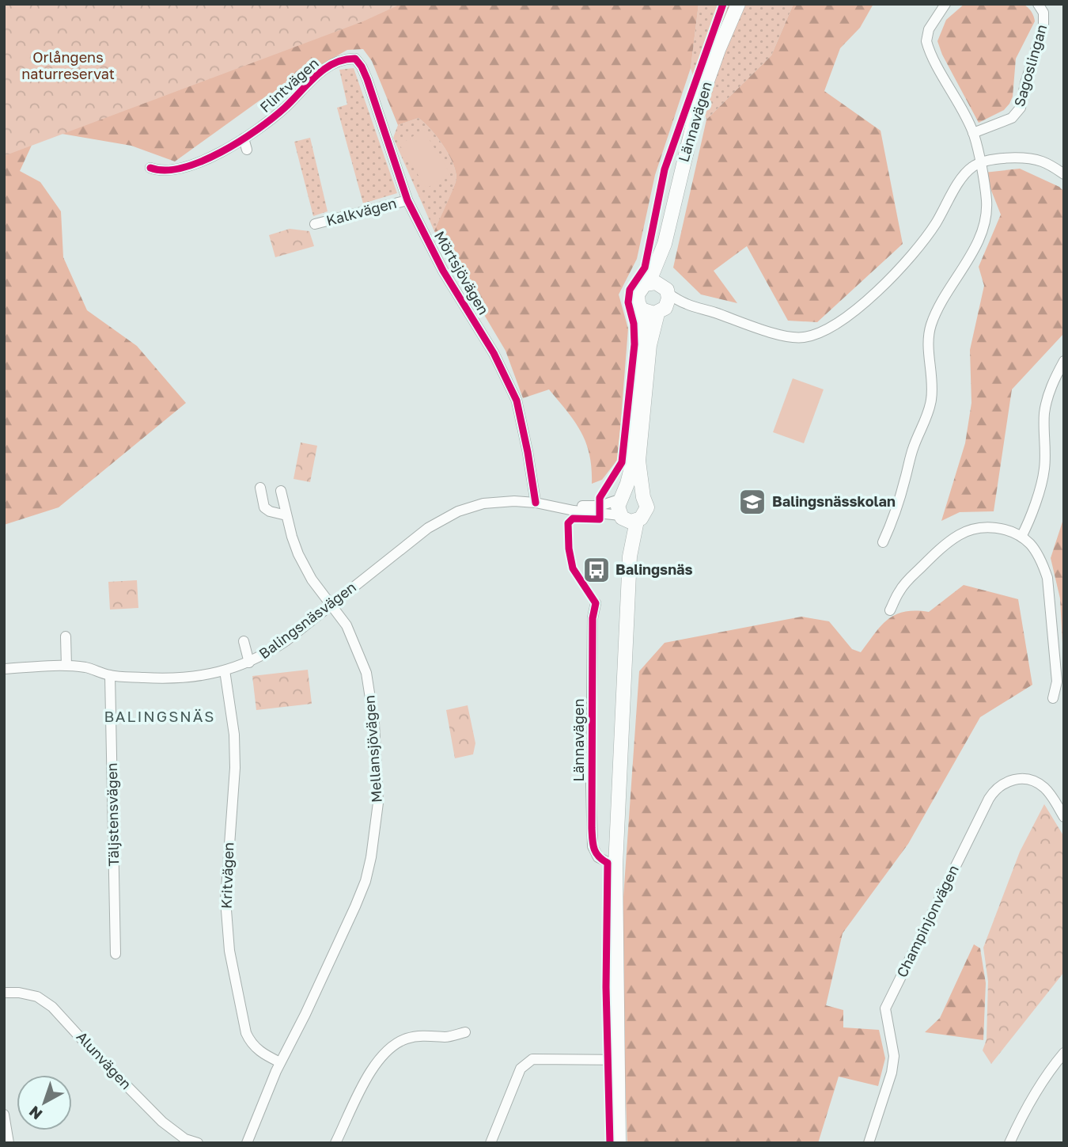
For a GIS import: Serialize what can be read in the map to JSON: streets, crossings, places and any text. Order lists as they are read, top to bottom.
{
  "streets": {
    "main road": ["Lännavägen"],
    "street": [
      "Sagoslingan",
      "Flintvägen",
      "Kalkvägen",
      "Mörtsjövägen",
      "Balingsnäsvägen",
      "Mellansjövägen",
      "Täljstensvägen",
      "Kritvägen",
      "Champinjonvägen",
      "Alunvägen"
    ]
  },
  "crossings": [
    ["Flintvägen", "Mörtsjövägen"],
    ["Lännavägen", "Balingsnäsvägen"],
    ["Kalkvägen", "Mörtsjövägen"],
    ["Mörtsjövägen", "Balingsnäsvägen"],
    ["Balingsnäsvägen", "Mellansjövägen"],
    ["Balingsnäsvägen", "Täljstensvägen"],
    ["Balingsnäsvägen", "Kritvägen"],
    ["Mellansjövägen", "Kritvägen"]
  ],
  "districts": ["BALINGSNÄS"],
  "parks": ["Orlångens naturreservat"],
  "places": {
    "school or university": ["Balingsnässkolan"],
    "bus stop": ["Balingsnäs"]
  },
  "north": "bottom left"
}
